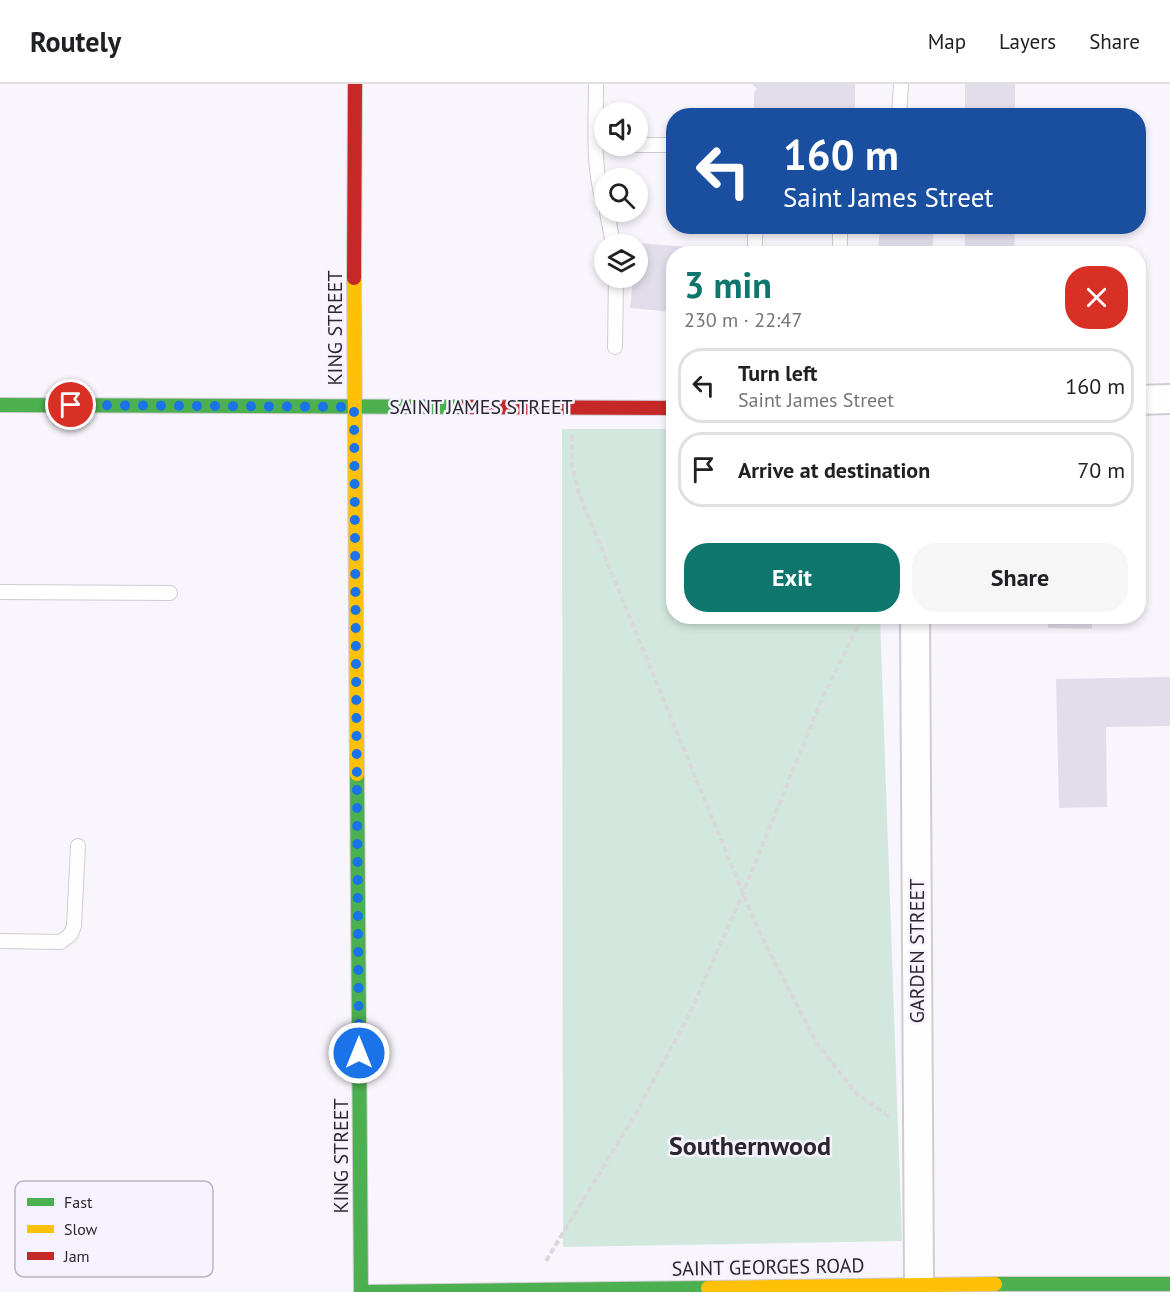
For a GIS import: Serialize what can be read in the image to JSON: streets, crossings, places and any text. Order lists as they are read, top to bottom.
{
  "streets": {
    "street": [
      "KING STREET",
      "SAINT JAMES STREET",
      "GARDEN STREET",
      "SAINT GEORGES ROAD"
    ]
  },
  "crossings": [
    ["KING STREET", "SAINT JAMES STREET"],
    ["GARDEN STREET", "SAINT GEORGES ROAD"]
  ],
  "districts": ["Southernwood"],
  "legend": ["Fast", "Slow", "Jam"],
  "page": {
    "header": "Routely",
    "nav": ["Map", "Layers", "Share"],
    "turn": ["160 m", "Saint James Street"],
    "heading": ["3 min", "230 m · 22:47"],
    "list": [
      {
        "name": "Turn left",
        "note": "Saint James Street",
        "value": "160 m"
      },
      {
        "name": "Arrive at destination",
        "value": "70 m"
      }
    ],
    "buttons": ["Exit", "Share"]
  }
}
